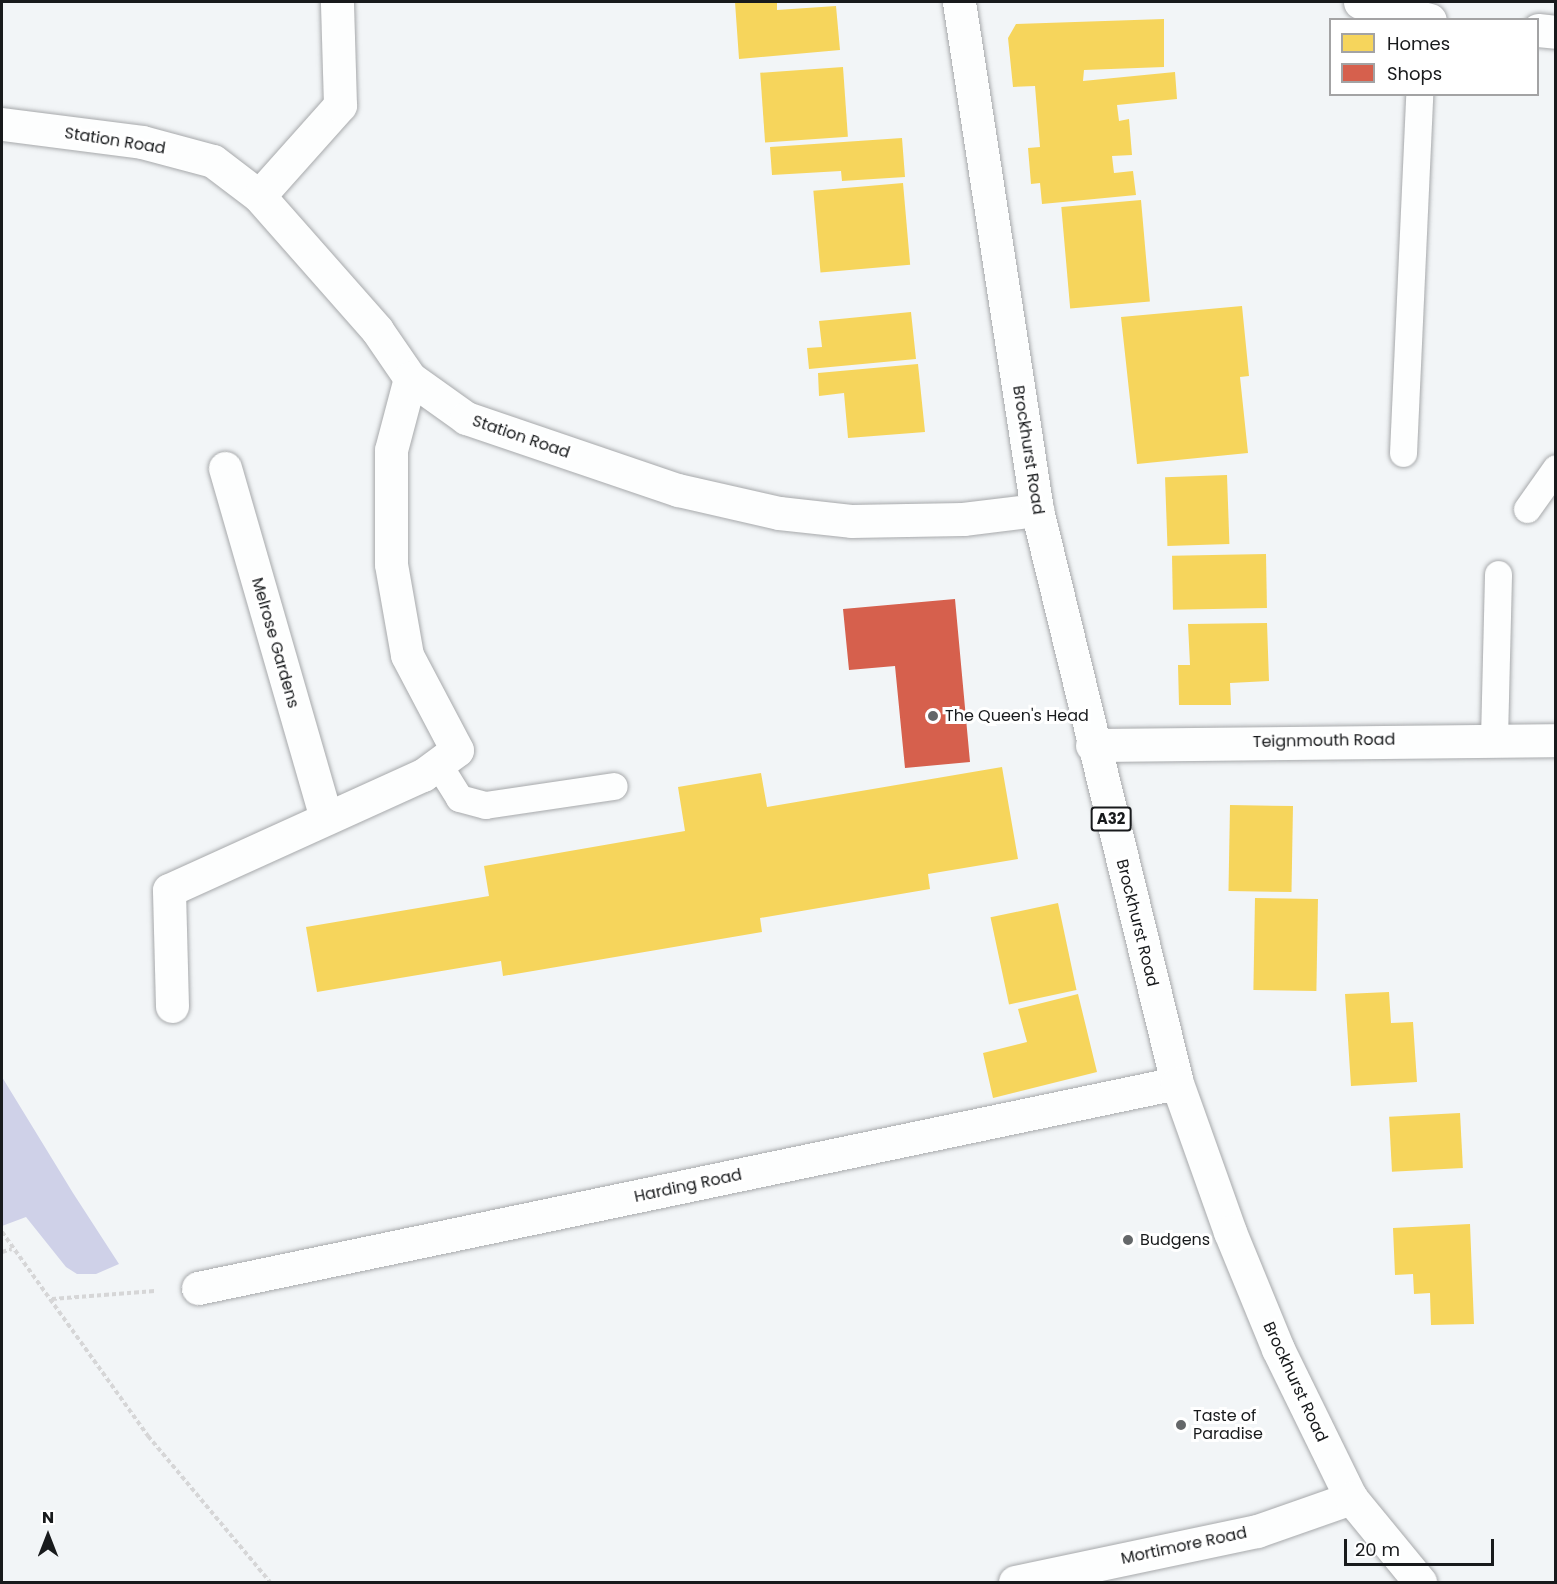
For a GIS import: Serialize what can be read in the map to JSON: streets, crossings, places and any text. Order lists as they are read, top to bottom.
{
  "streets": {
    "street": [
      "Station Road",
      "Brockhurst Road",
      "Melrose Gardens",
      "Teignmouth Road",
      "A32",
      "Harding Road",
      "Mortimore Road"
    ]
  },
  "crossings": [
    ["Station Road", "Brockhurst Road"],
    ["Brockhurst Road", "Teignmouth Road"],
    ["Brockhurst Road", "Harding Road"],
    ["Brockhurst Road", "Mortimore Road"]
  ],
  "places": ["The Queen's Head", "Budgens", "Taste of Paradise"],
  "legend": ["Homes", "Shops"],
  "scale_bar": "20 m",
  "north": "top"
}
